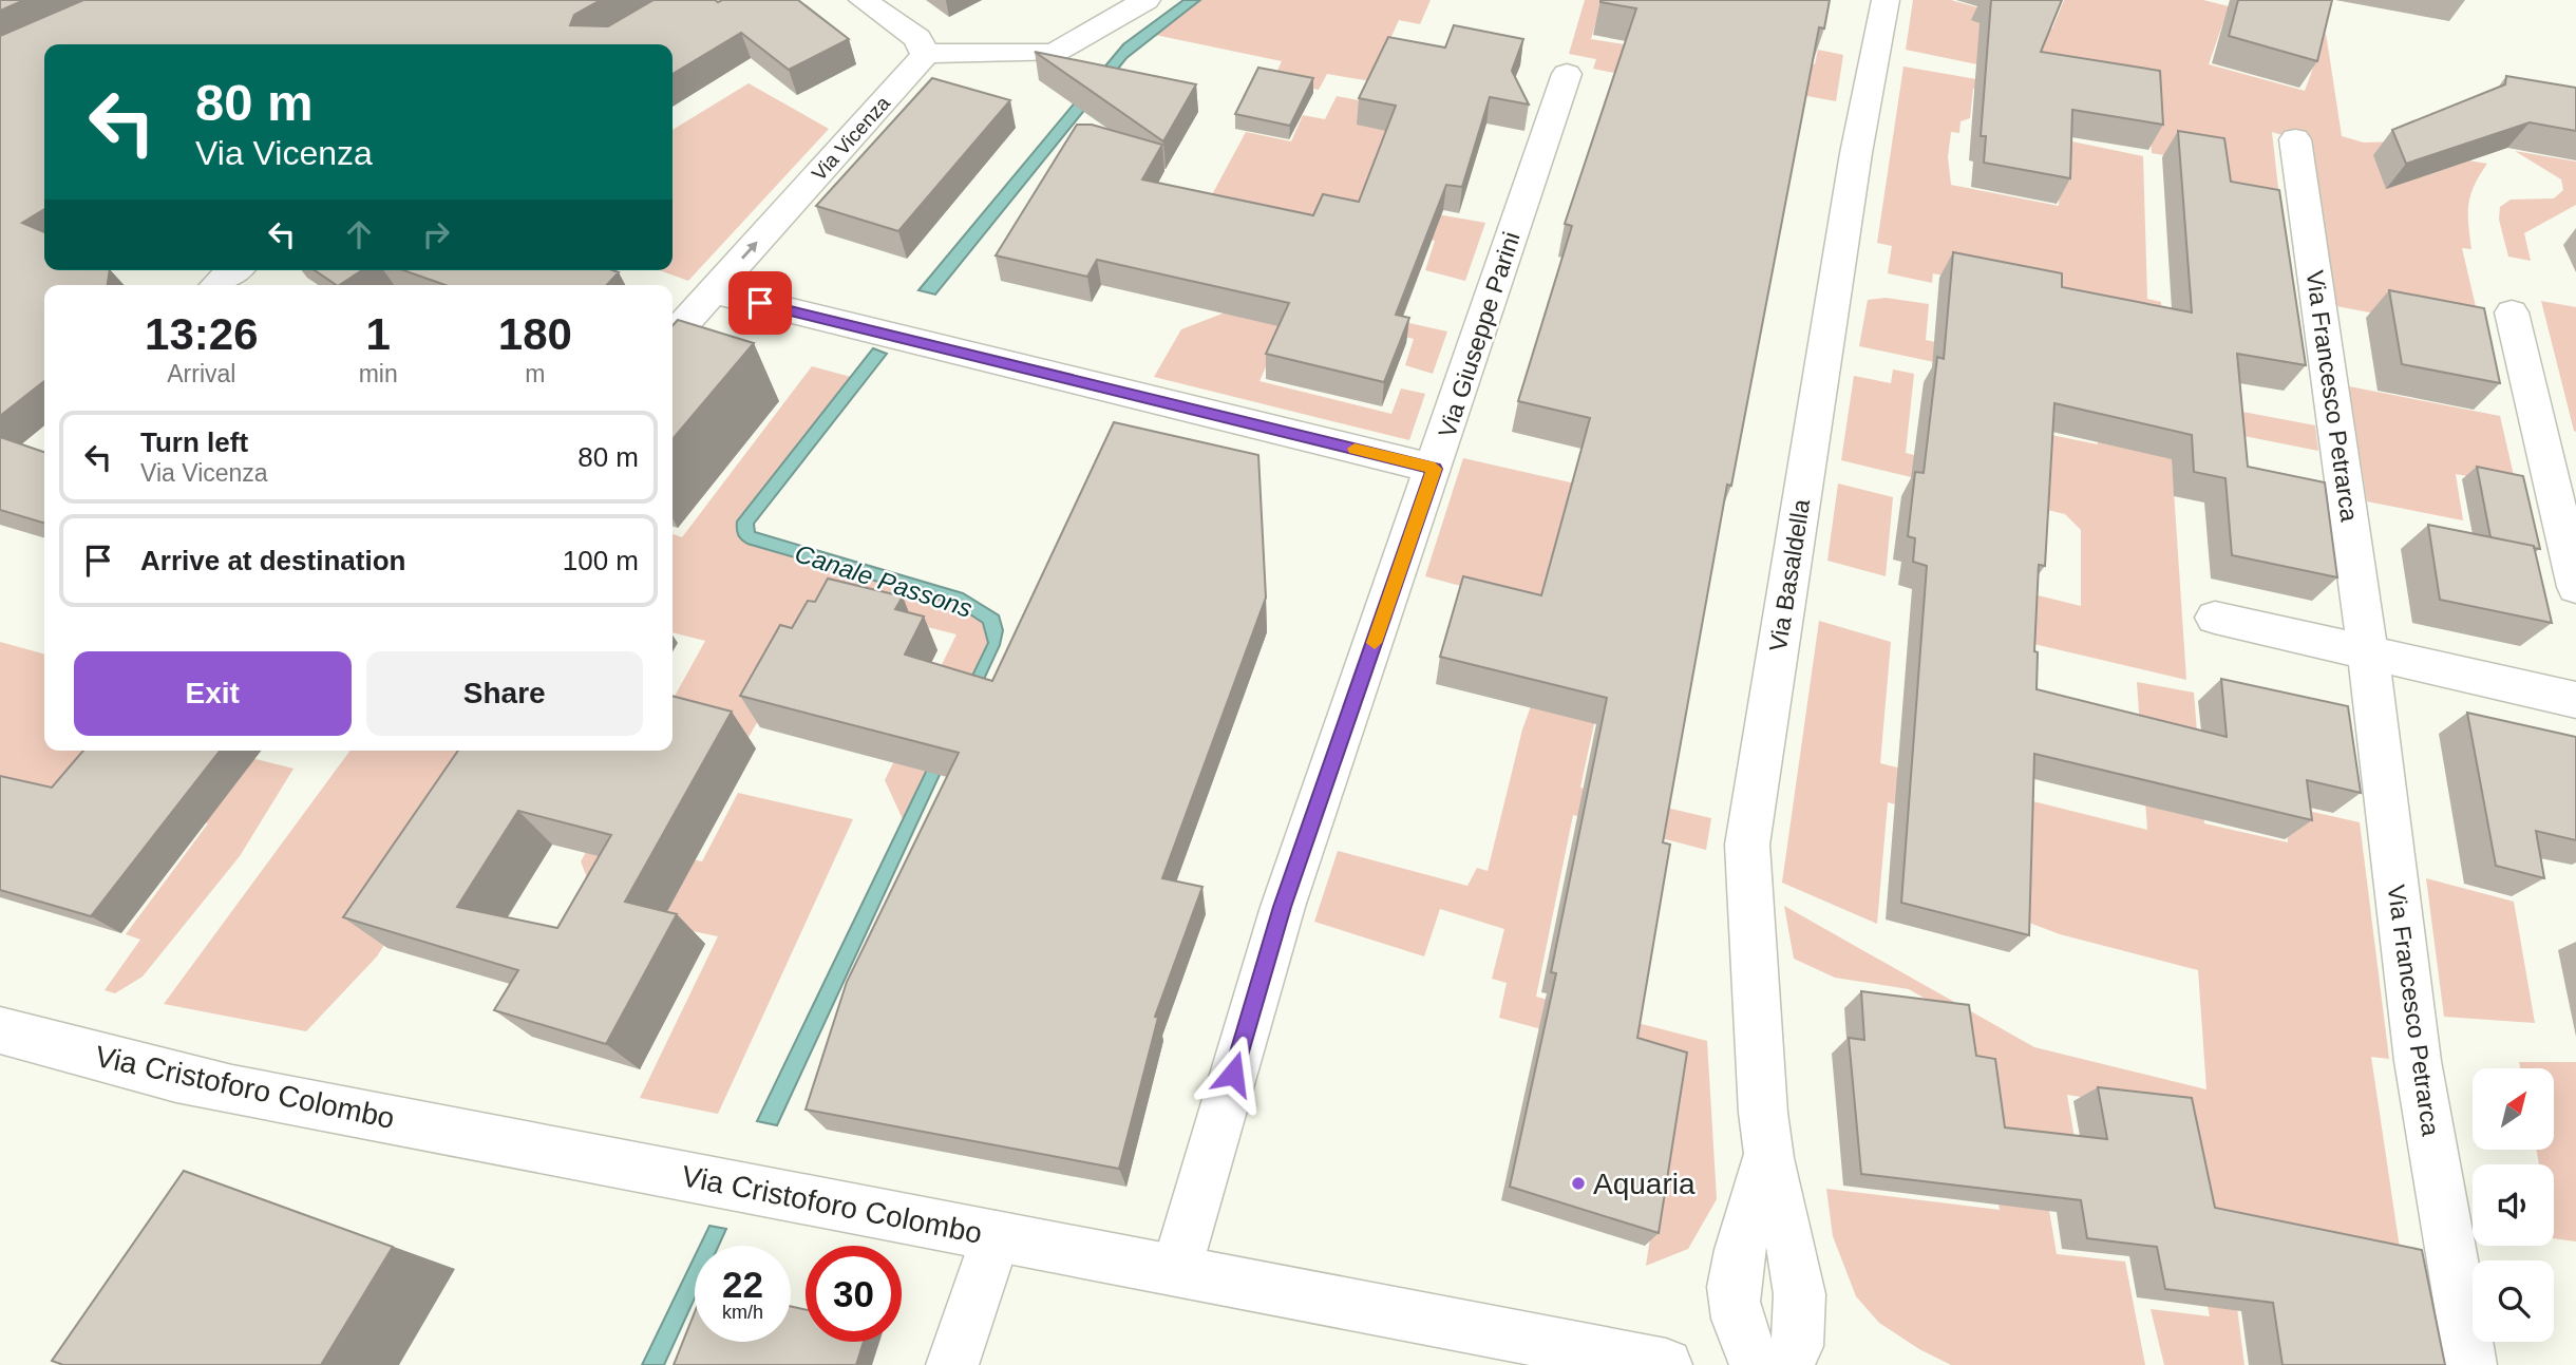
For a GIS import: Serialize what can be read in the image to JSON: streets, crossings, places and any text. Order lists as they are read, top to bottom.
{
  "streets": {
    "street": [
      "Via Vicenza",
      "Via Giuseppe Parini",
      "Via Francesco Petrarca",
      "Via Basaldella",
      "Via Cristoforo Colombo"
    ]
  },
  "crossings": [
    ["Via Giuseppe Parini", "Via Cristoforo Colombo"]
  ],
  "one_way": ["Via Vicenza"],
  "water": ["Canale Passons"],
  "places": ["Aquaria"],
  "north": "top right",
  "page": {
    "turn": ["80 m", "Via Vicenza"],
    "eta": [
      "13:26",
      "Arrival",
      "1",
      "min",
      "180",
      "m"
    ],
    "list": [
      {
        "name": "Turn left",
        "note": "Via Vicenza",
        "value": "80 m"
      },
      {
        "name": "Arrive at destination",
        "value": "100 m"
      }
    ],
    "buttons": ["Exit", "Share"],
    "speed": "22 km/h",
    "limit": "30"
  }
}
